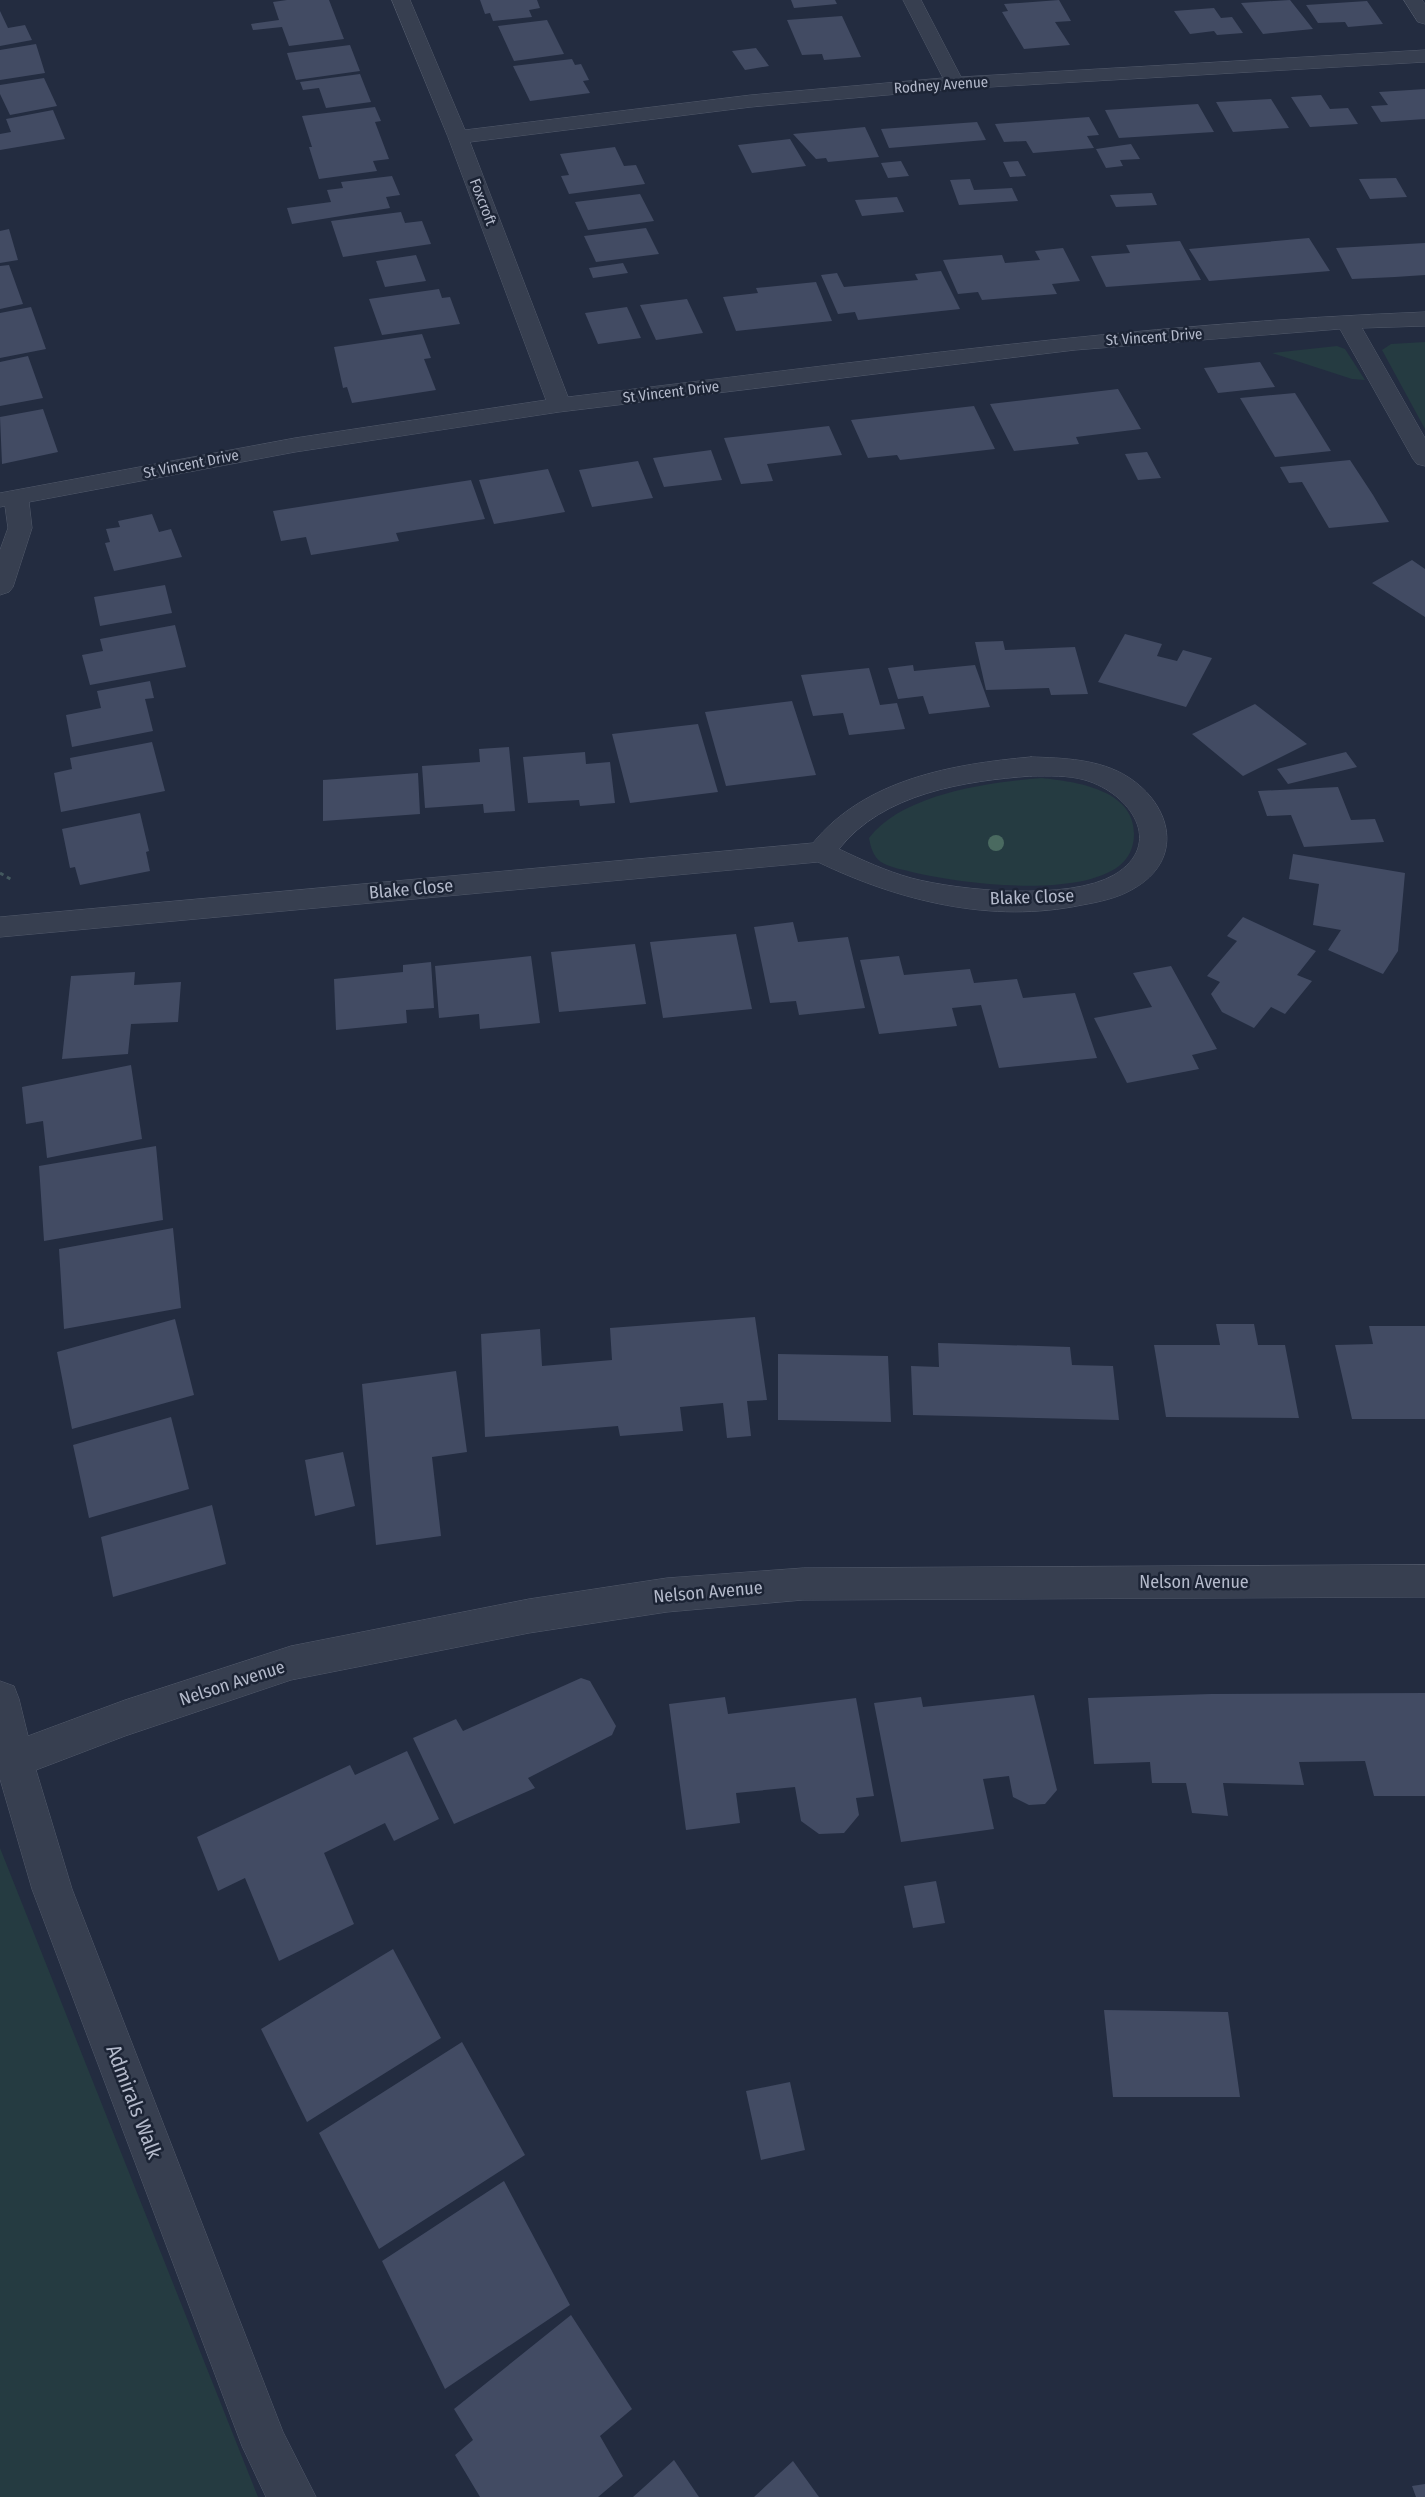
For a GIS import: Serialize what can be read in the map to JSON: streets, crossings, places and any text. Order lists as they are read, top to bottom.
{
  "streets": {
    "street": [
      "Rodney Avenue",
      "Foxcroft",
      "St Vincent Drive",
      "Blake Close",
      "Nelson Avenue",
      "Admirals Walk"
    ]
  },
  "crossings": [
    ["Rodney Avenue", "Foxcroft"],
    ["Foxcroft", "St Vincent Drive"],
    ["Nelson Avenue", "Admirals Walk"]
  ]
}
